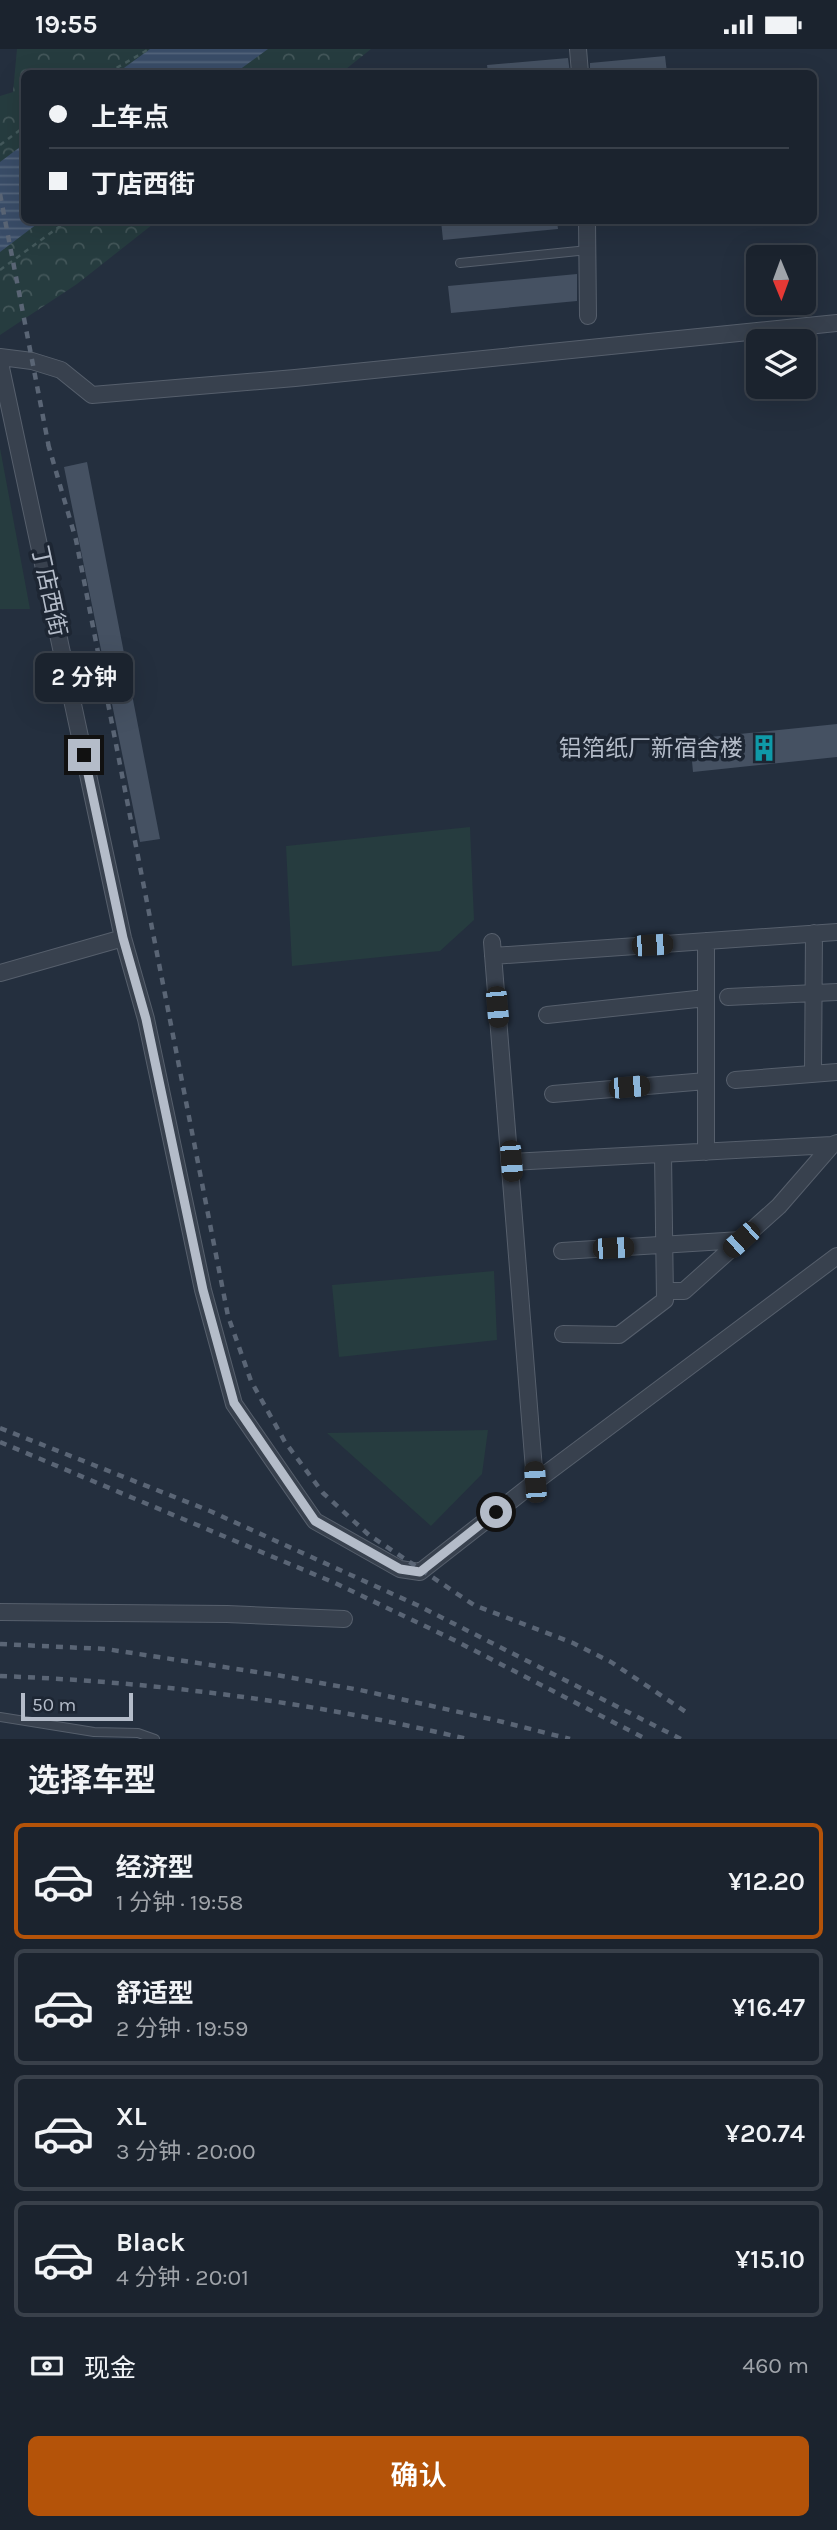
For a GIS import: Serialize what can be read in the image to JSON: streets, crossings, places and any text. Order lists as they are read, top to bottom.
{
  "streets": {
    "street": ["丁店西街"]
  },
  "places": {
    "building": ["铝箔纸厂新宿舍楼"]
  },
  "scale_bar": "50 m",
  "north": "bottom",
  "page": {
    "status": "19:55",
    "banner": ["上车点", "丁店西街"],
    "bubble": "2 分钟",
    "scale": "50 m",
    "heading": "选择车型",
    "list": [
      {
        "name": "经济型",
        "note": "1 分钟 · 19:58",
        "value": "¥12.20"
      },
      {
        "name": "舒适型",
        "note": "2 分钟 · 19:59",
        "value": "¥16.47"
      },
      {
        "name": "XL",
        "note": "3 分钟 · 20:00",
        "value": "¥20.74"
      },
      {
        "name": "Black",
        "note": "4 分钟 · 20:01",
        "value": "¥15.10"
      }
    ],
    "pay": ["现金", "460 m"],
    "buttons": "确认"
  }
}
